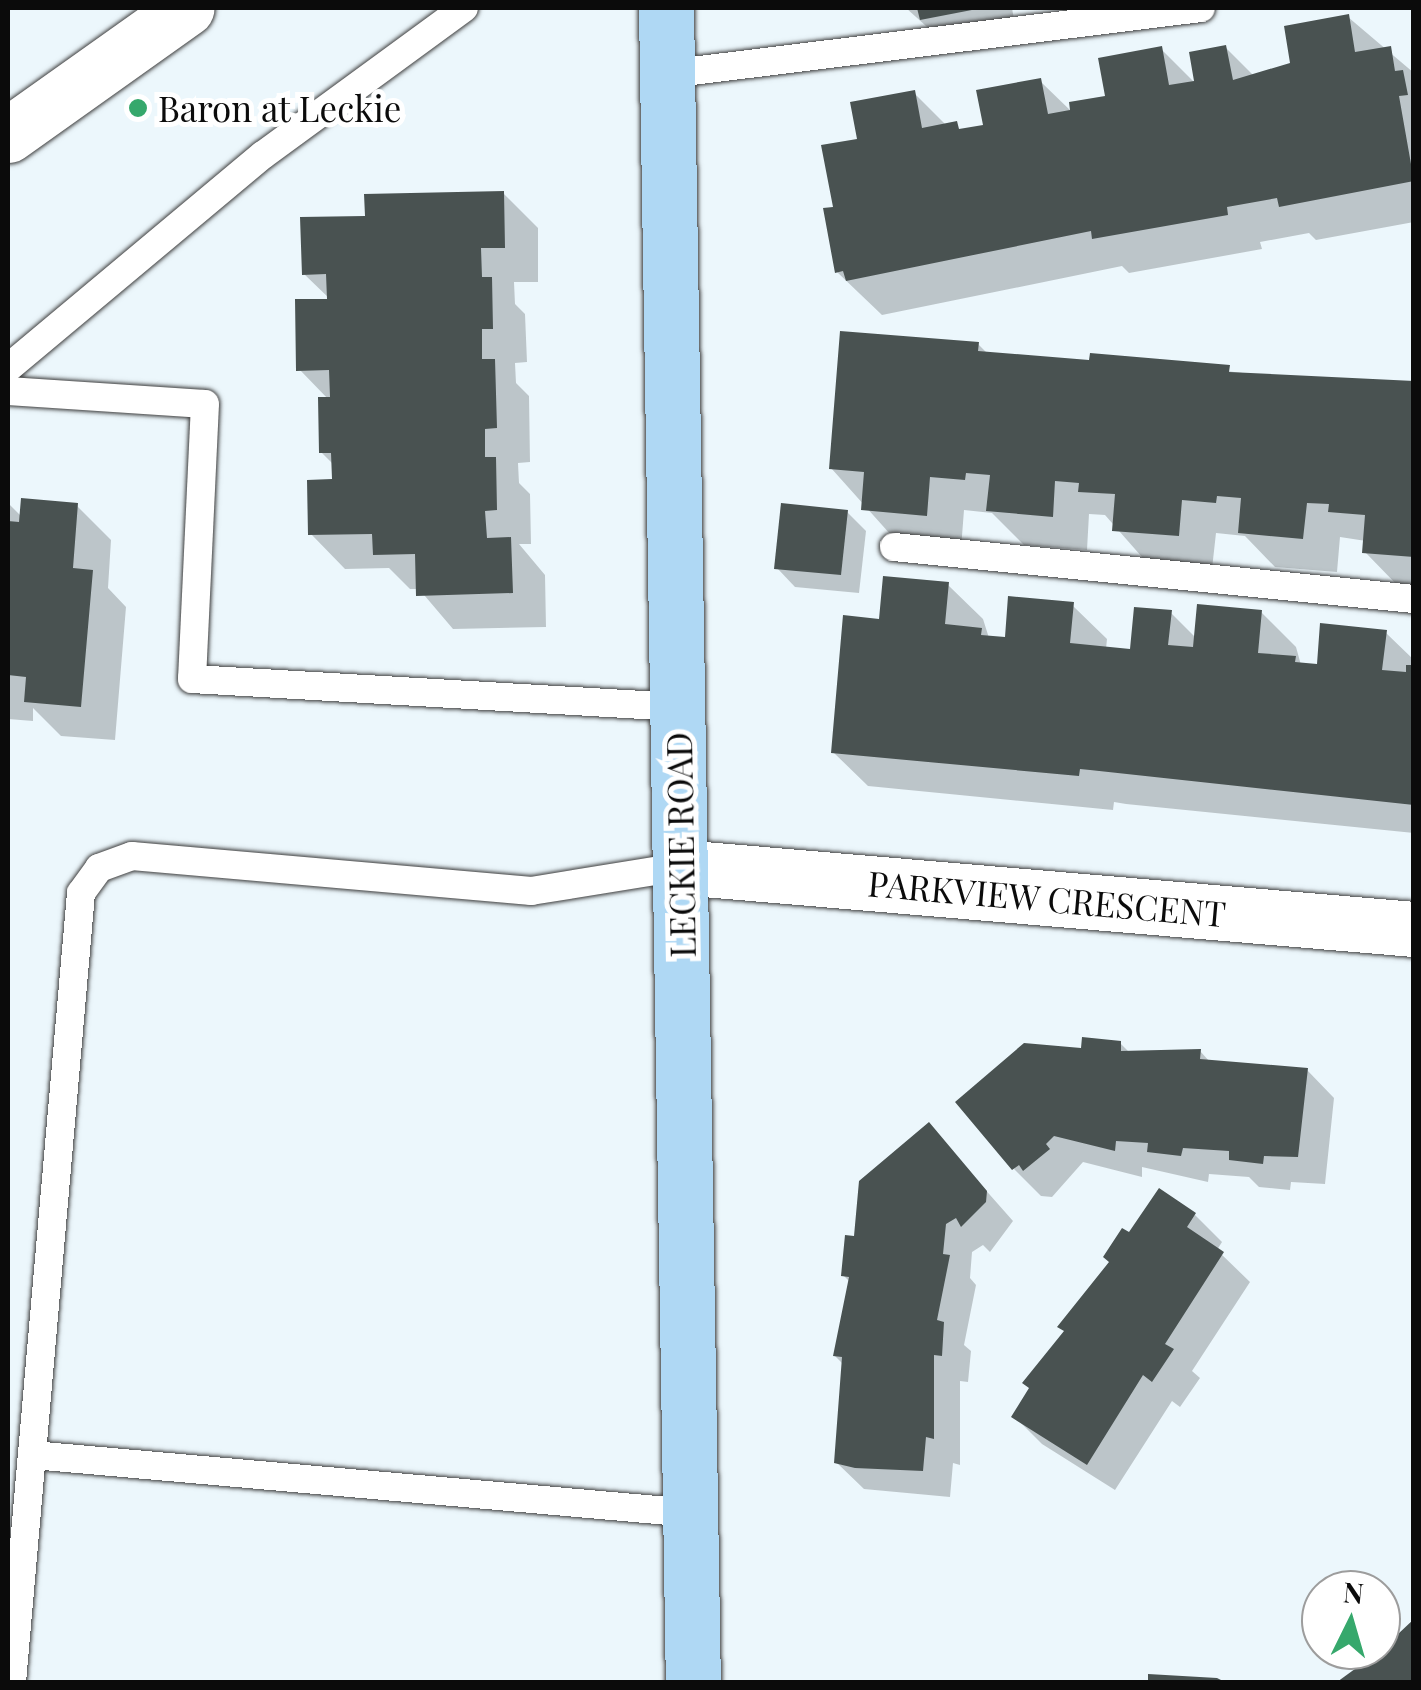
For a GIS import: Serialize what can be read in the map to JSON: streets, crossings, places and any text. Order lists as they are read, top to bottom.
{
  "streets": {
    "main road": ["LECKIE ROAD"],
    "street": ["PARKVIEW CRESCENT"]
  },
  "crossings": [
    ["LECKIE ROAD", "PARKVIEW CRESCENT"]
  ],
  "places": ["Baron at Leckie"],
  "north": "top"
}
